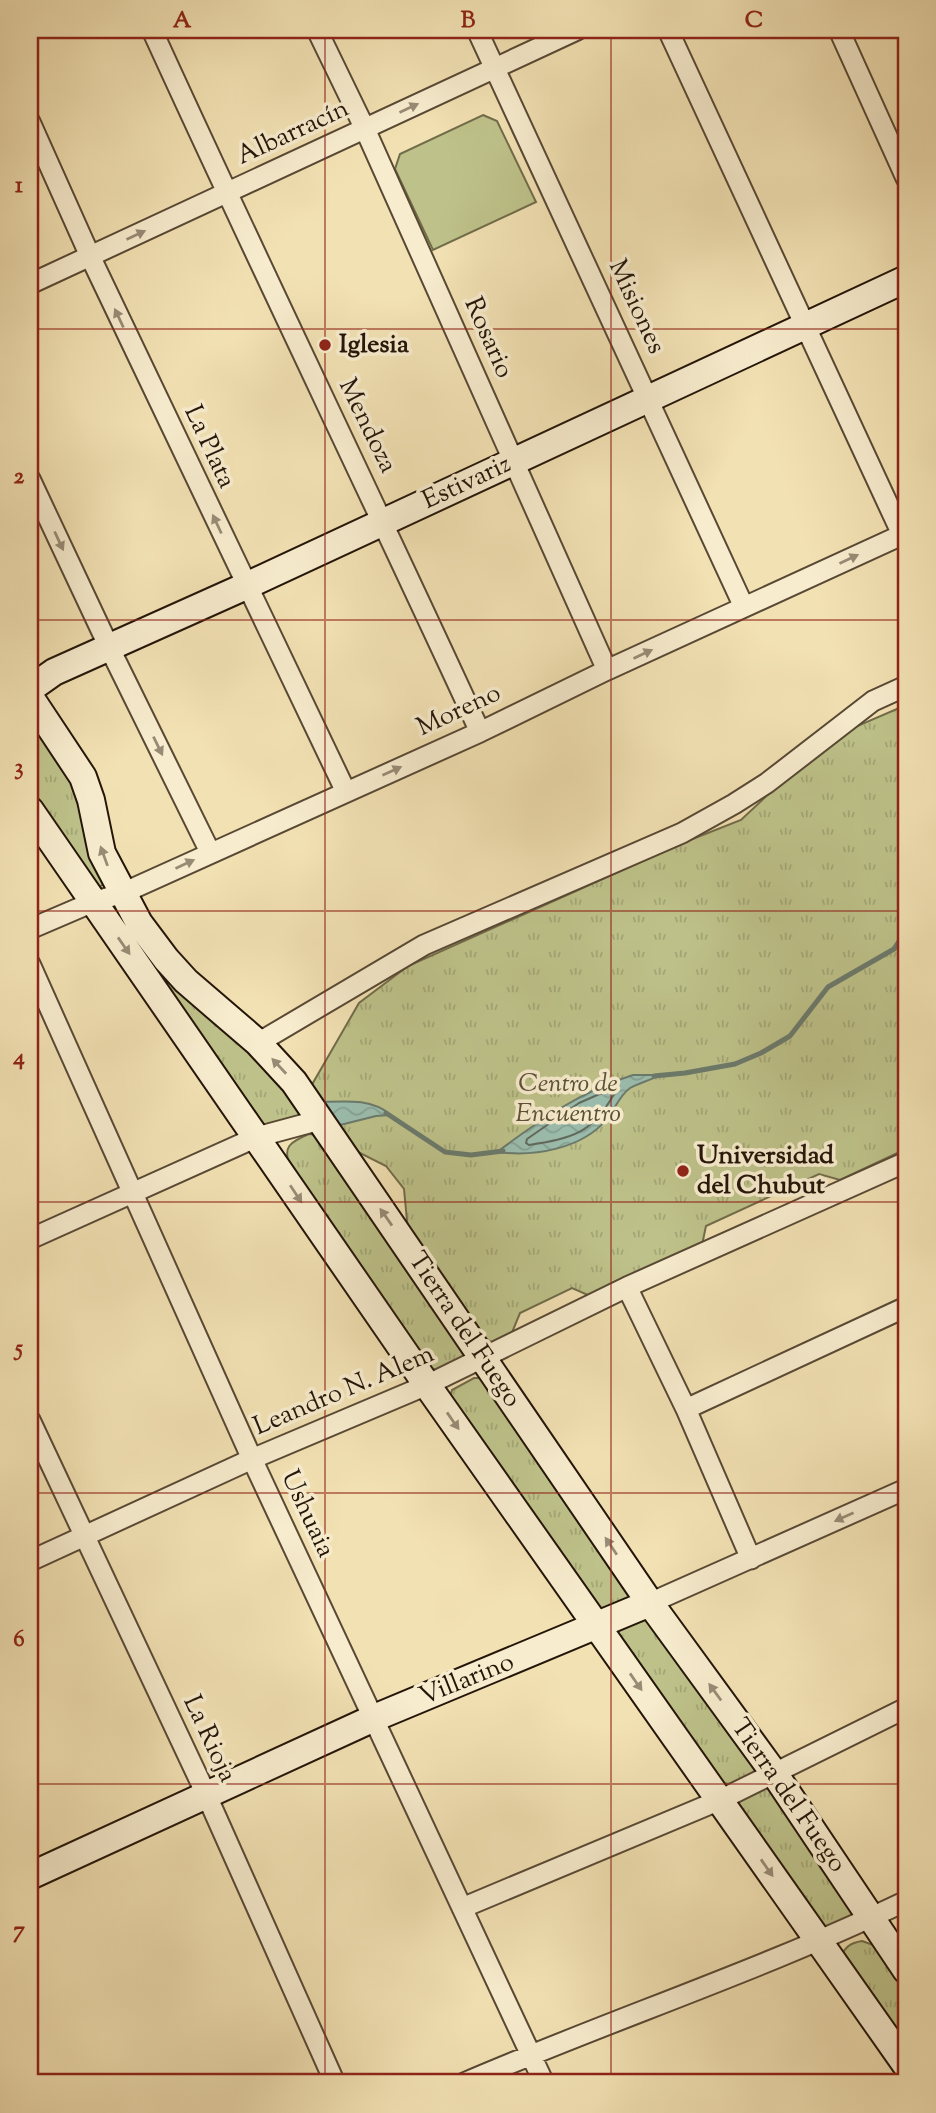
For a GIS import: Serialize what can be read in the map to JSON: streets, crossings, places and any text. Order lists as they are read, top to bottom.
{
  "streets": {
    "street": [
      "Albarracín",
      "Misiones",
      "Rosario",
      "Mendoza",
      "La Plata",
      "Estivariz",
      "Moreno",
      "Tierra del Fuego",
      "Leandro N. Alem",
      "Ushuaia",
      "Villarino",
      "La Rioja"
    ]
  },
  "crossings": [
    ["Albarracín", "Misiones"],
    ["Albarracín", "Rosario"],
    ["Albarracín", "Mendoza"],
    ["Albarracín", "La Plata"],
    ["Misiones", "Estivariz"],
    ["Misiones", "Moreno"],
    ["Rosario", "Estivariz"],
    ["Rosario", "Moreno"],
    ["Mendoza", "Estivariz"],
    ["Mendoza", "Moreno"],
    ["La Plata", "Estivariz"],
    ["La Plata", "Moreno"],
    ["Moreno", "Tierra del Fuego"],
    ["Tierra del Fuego", "Leandro N. Alem"],
    ["Tierra del Fuego", "Villarino"],
    ["Leandro N. Alem", "Ushuaia"],
    ["Leandro N. Alem", "La Rioja"],
    ["Ushuaia", "Villarino"],
    ["Villarino", "La Rioja"]
  ],
  "one_way": ["Albarracín"],
  "parks": ["Centro de Encuentro"],
  "places": ["Iglesia", "Universidad del Chubut"],
  "grid": {
    "columns": ["A", "B", "C"],
    "rows": [
      "1",
      "2",
      "3",
      "4",
      "5",
      "6",
      "7"
    ]
  }
}
